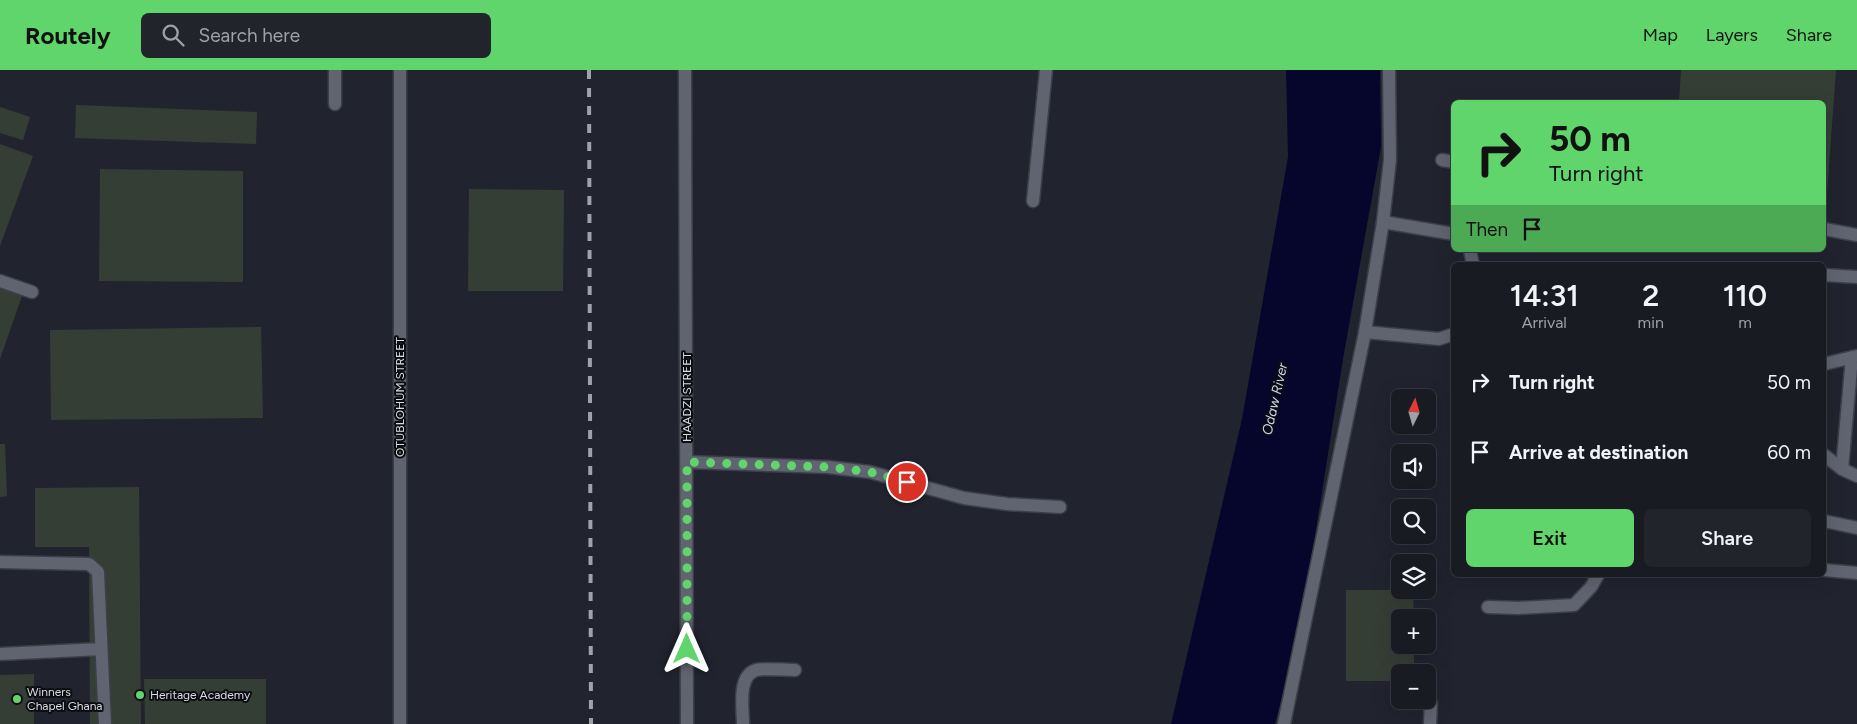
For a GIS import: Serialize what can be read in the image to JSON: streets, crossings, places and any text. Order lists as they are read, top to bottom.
{
  "streets": {
    "street": ["OTUBLOHUM STREET", "HAADZI STREET"]
  },
  "water": ["Odaw River"],
  "places": ["Heritage Academy", "Winners Chapel Ghana"],
  "north": "top",
  "page": {
    "header": "Routely",
    "search": "Search here",
    "nav": ["Map", "Layers", "Share"],
    "turn": ["50 m", "Turn right"],
    "then": "Then",
    "eta": [
      "14:31",
      "Arrival",
      "2",
      "min",
      "110",
      "m"
    ],
    "list": [
      {
        "name": "Turn right",
        "value": "50 m"
      },
      {
        "name": "Arrive at destination",
        "value": "60 m"
      }
    ],
    "map_buttons": ["+", "−"],
    "buttons": ["Exit", "Share"]
  }
}
